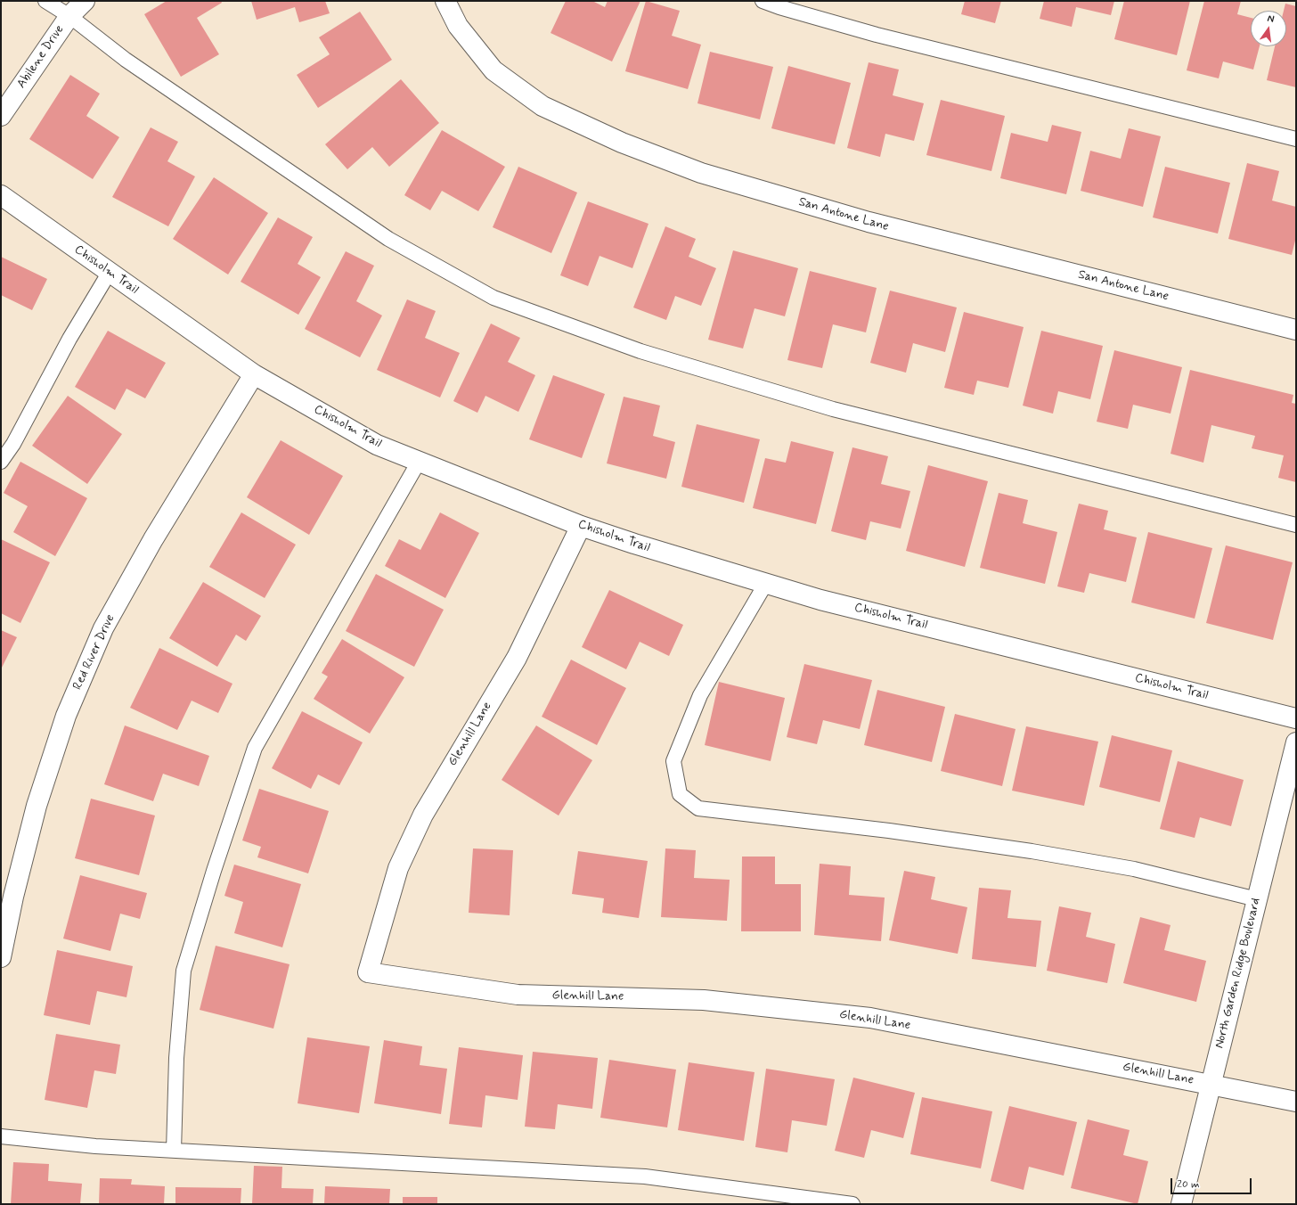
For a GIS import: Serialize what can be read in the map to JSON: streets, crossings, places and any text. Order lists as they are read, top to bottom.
{
  "streets": {
    "street": [
      "Abilene Drive",
      "San Antone Lane",
      "Chisholm Trail",
      "Red River Drive",
      "Glenhill Lane",
      "North Garden Ridge Boulevard"
    ]
  },
  "crossings": [
    ["Chisholm Trail", "Red River Drive"],
    ["Chisholm Trail", "Glenhill Lane"],
    ["Glenhill Lane", "North Garden Ridge Boulevard"]
  ],
  "scale_bar": "20 m",
  "north": "top"
}
